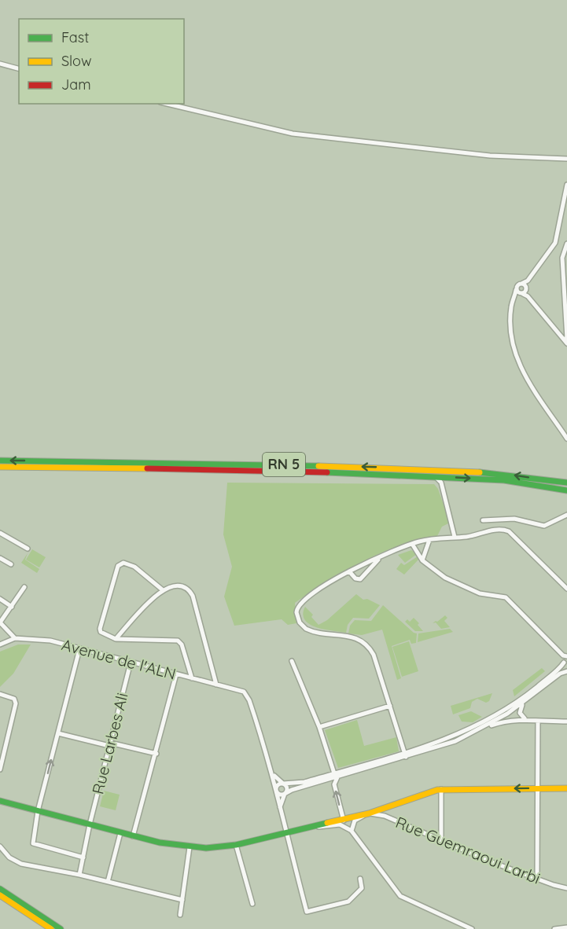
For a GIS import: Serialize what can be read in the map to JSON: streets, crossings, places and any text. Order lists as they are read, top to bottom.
{
  "streets": {
    "main road": ["RN 5"],
    "street": ["Avenue de l'ALN", "Rue Larbes Ali", "Rue Guemraoui Larbi"]
  },
  "crossings": [
    ["Avenue de l'ALN", "Rue Larbes Ali"]
  ],
  "legend": ["Fast", "Slow", "Jam"]
}
